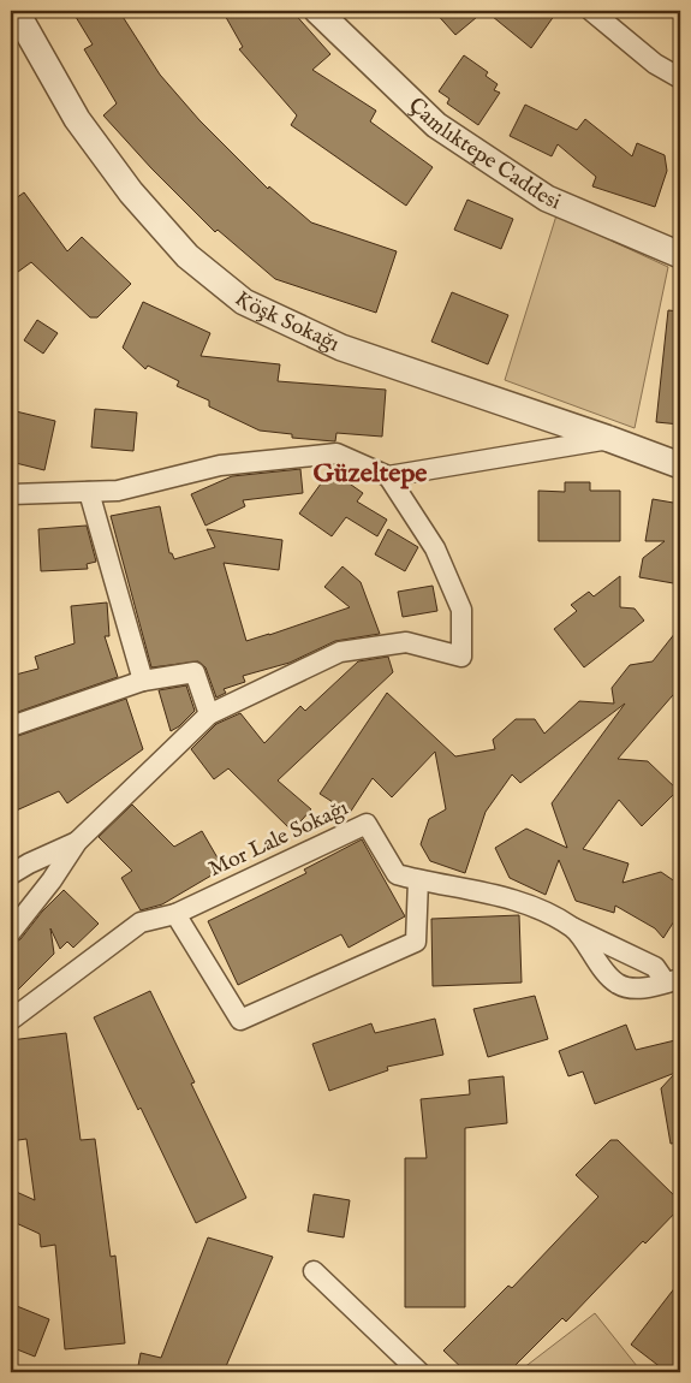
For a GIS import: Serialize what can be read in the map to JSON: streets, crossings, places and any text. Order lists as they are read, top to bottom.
{
  "streets": {
    "street": ["Çamlıktepe Caddesi", "Köşk Sokağı", "Mor Lale Sokağı"]
  },
  "districts": ["Güzeltepe"]
}
